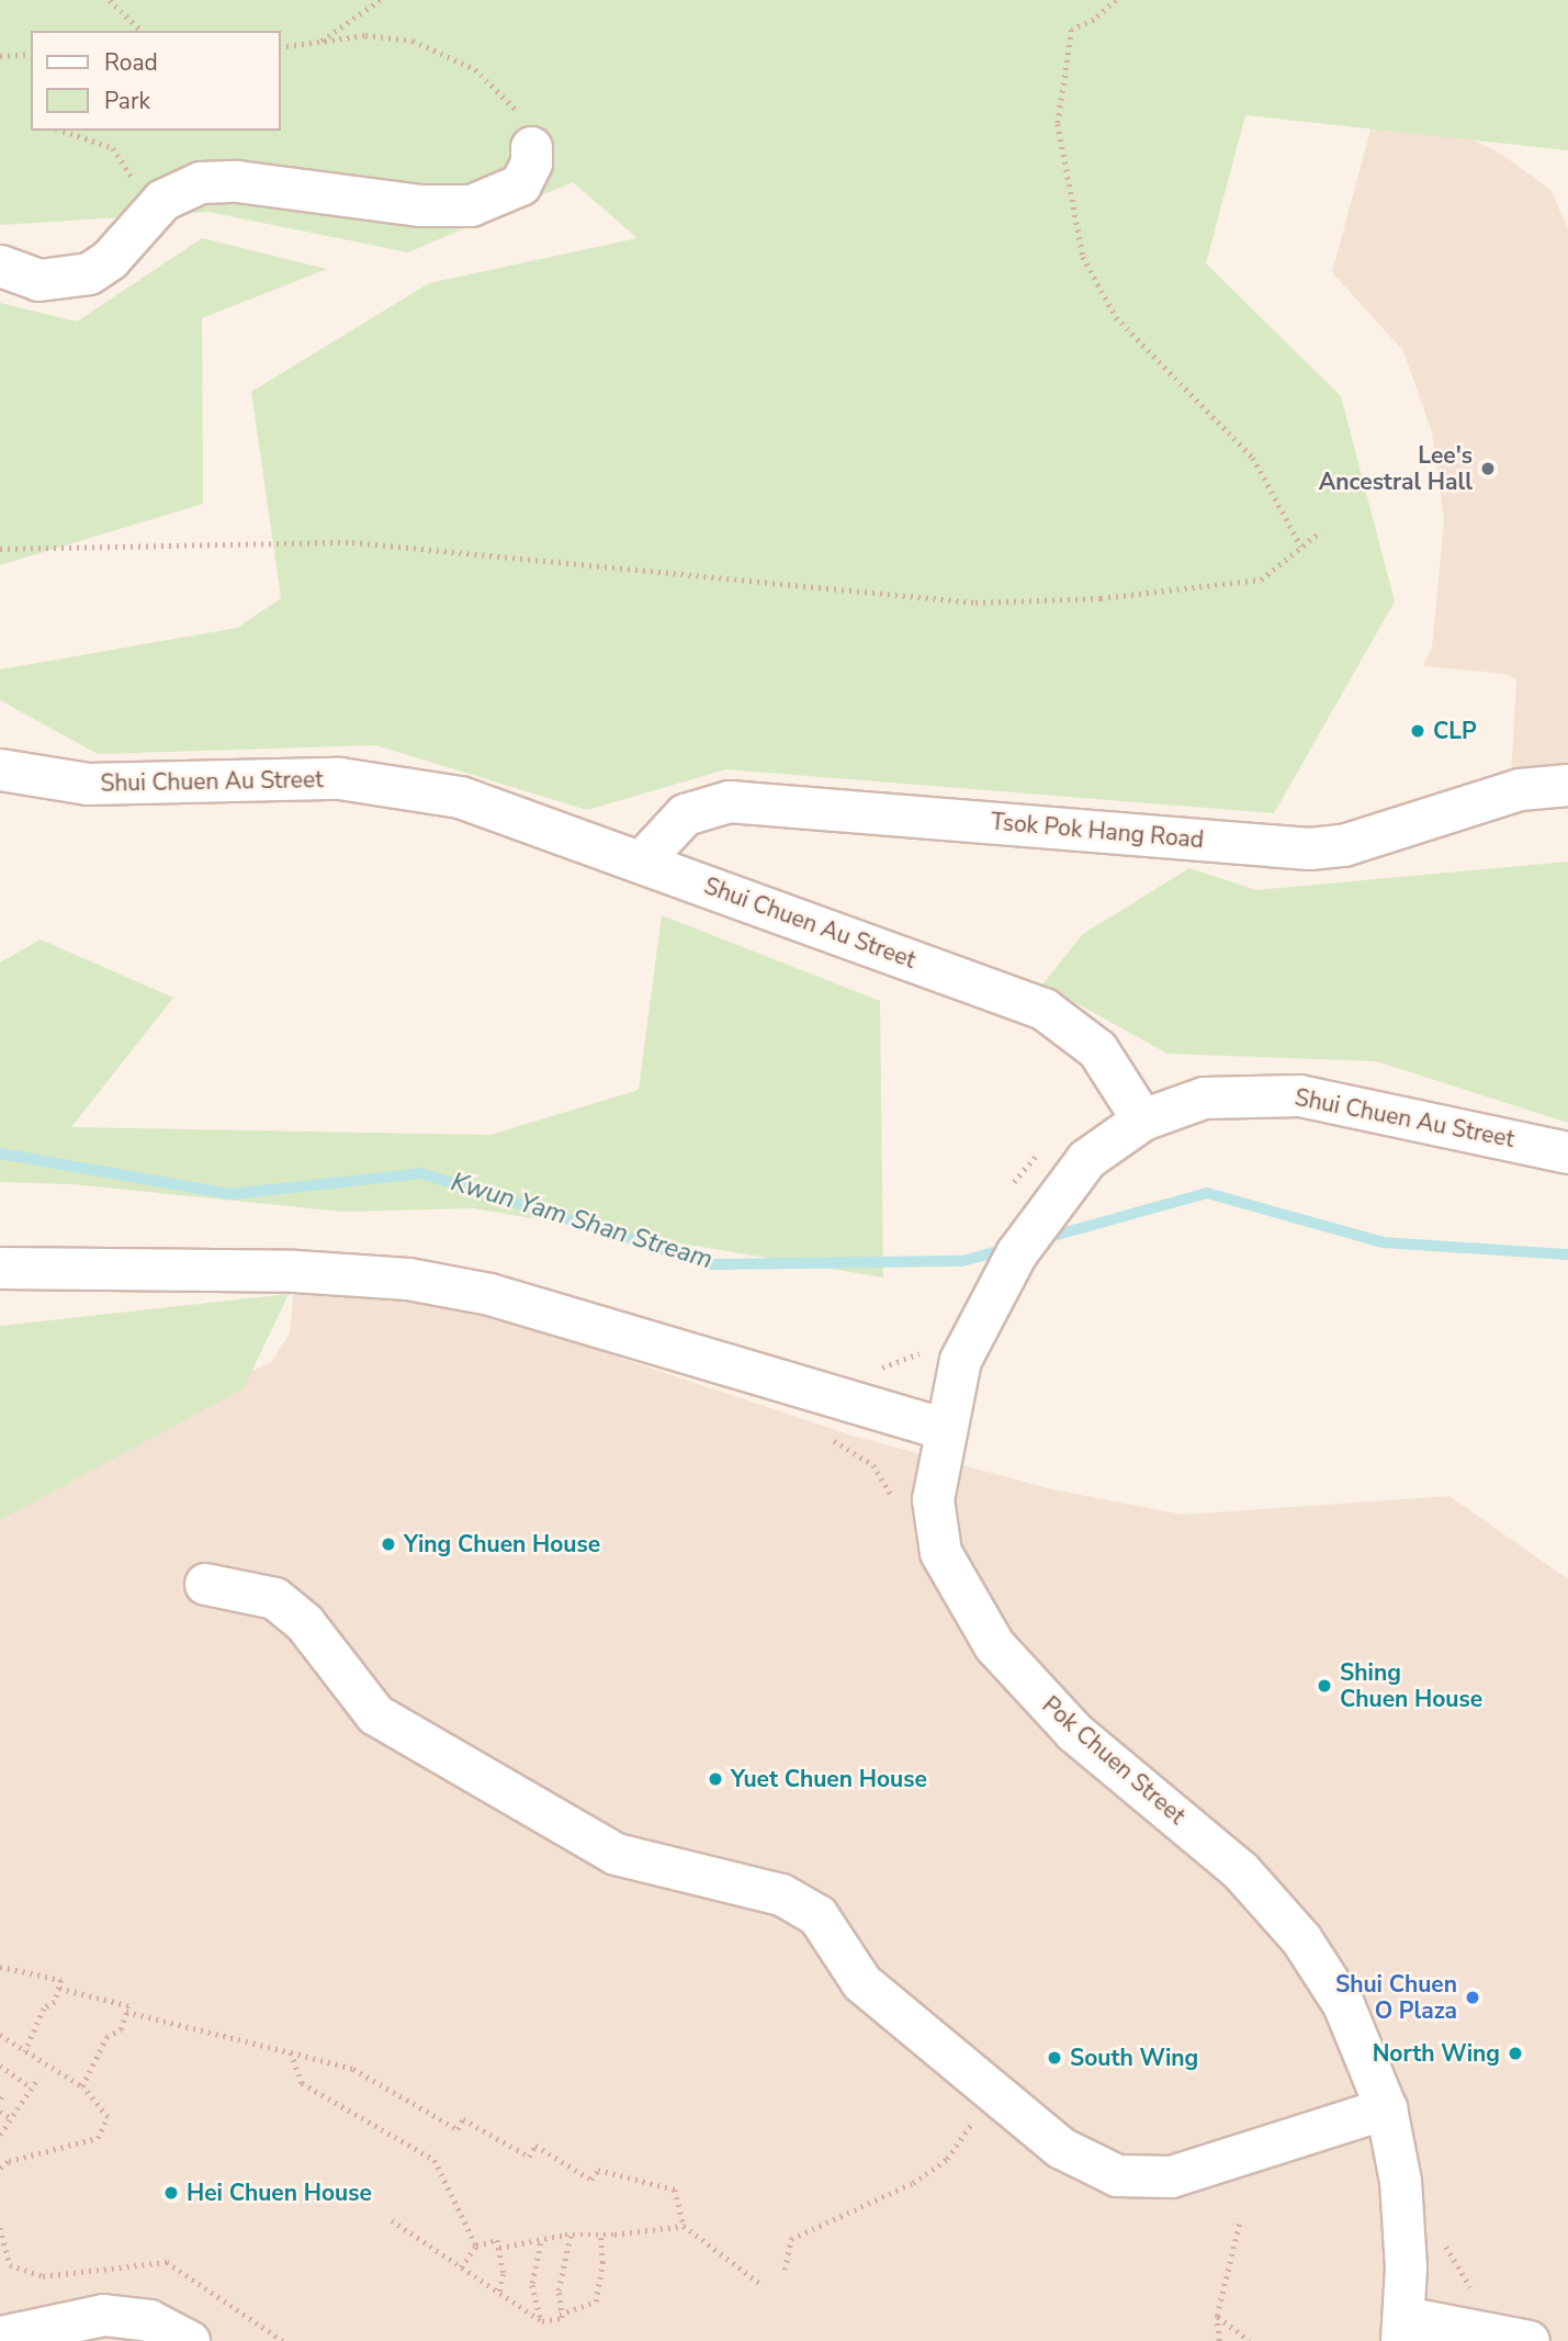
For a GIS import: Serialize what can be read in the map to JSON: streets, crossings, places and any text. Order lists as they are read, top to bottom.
{
  "streets": {
    "street": ["Shui Chuen Au Street", "Tsok Pok Hang Road", "Pok Chuen Street"]
  },
  "crossings": [
    ["Shui Chuen Au Street", "Tsok Pok Hang Road"],
    ["Shui Chuen Au Street", "Pok Chuen Street"]
  ],
  "water": ["Kwun Yam Shan Stream"],
  "places": [
    "Lee's Ancestral Hall",
    "CLP",
    "Ying Chuen House",
    "Shing Chuen House",
    "Yuet Chuen House",
    "Shui Chuen O Plaza",
    "North Wing",
    "South Wing",
    "Hei Chuen House"
  ],
  "legend": ["Road", "Park"]
}
